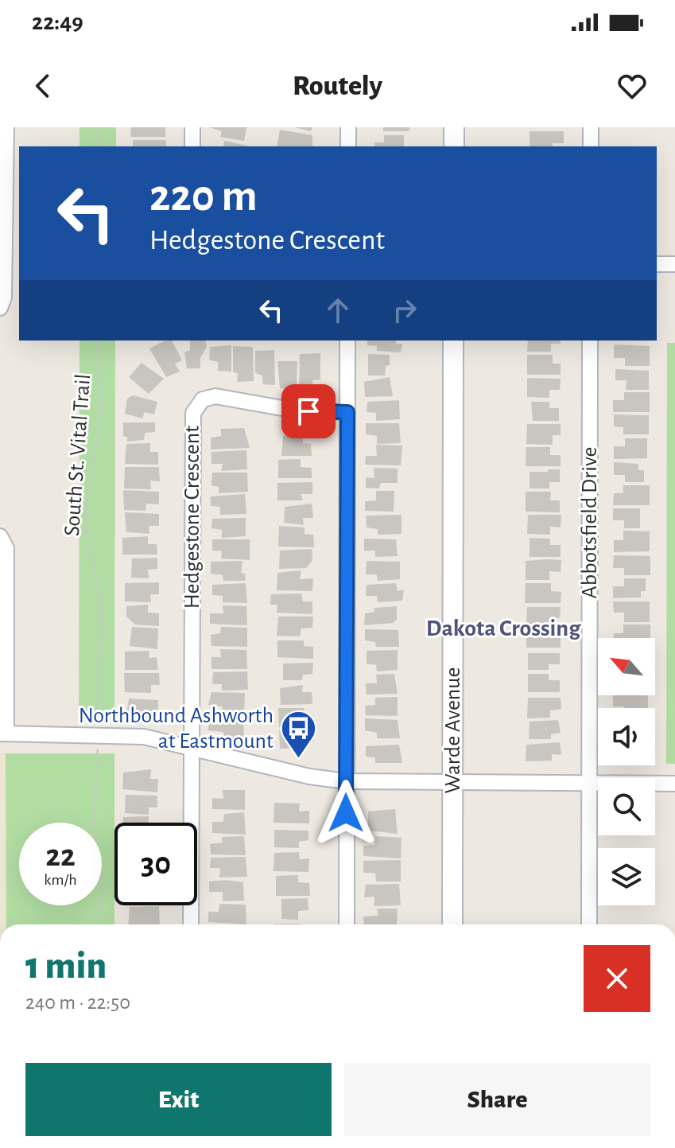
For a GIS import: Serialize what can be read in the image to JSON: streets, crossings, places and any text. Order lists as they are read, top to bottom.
{
  "streets": {
    "main road": ["Warde Avenue"],
    "street": ["Hedgestone Crescent", "Abbotsfield Drive"],
    "path": ["South St. Vital Trail"]
  },
  "districts": ["Dakota Crossing"],
  "places": {
    "bus stop": ["Northbound Ashworth at Eastmount"]
  },
  "north": "top left",
  "page": {
    "status": "22:49",
    "header": "Routely",
    "turn": ["220 m", "Hedgestone Crescent"],
    "speed": "22 km/h",
    "limit": "30",
    "heading": ["1 min", "240 m · 22:50"],
    "buttons": ["Exit", "Share"]
  }
}
